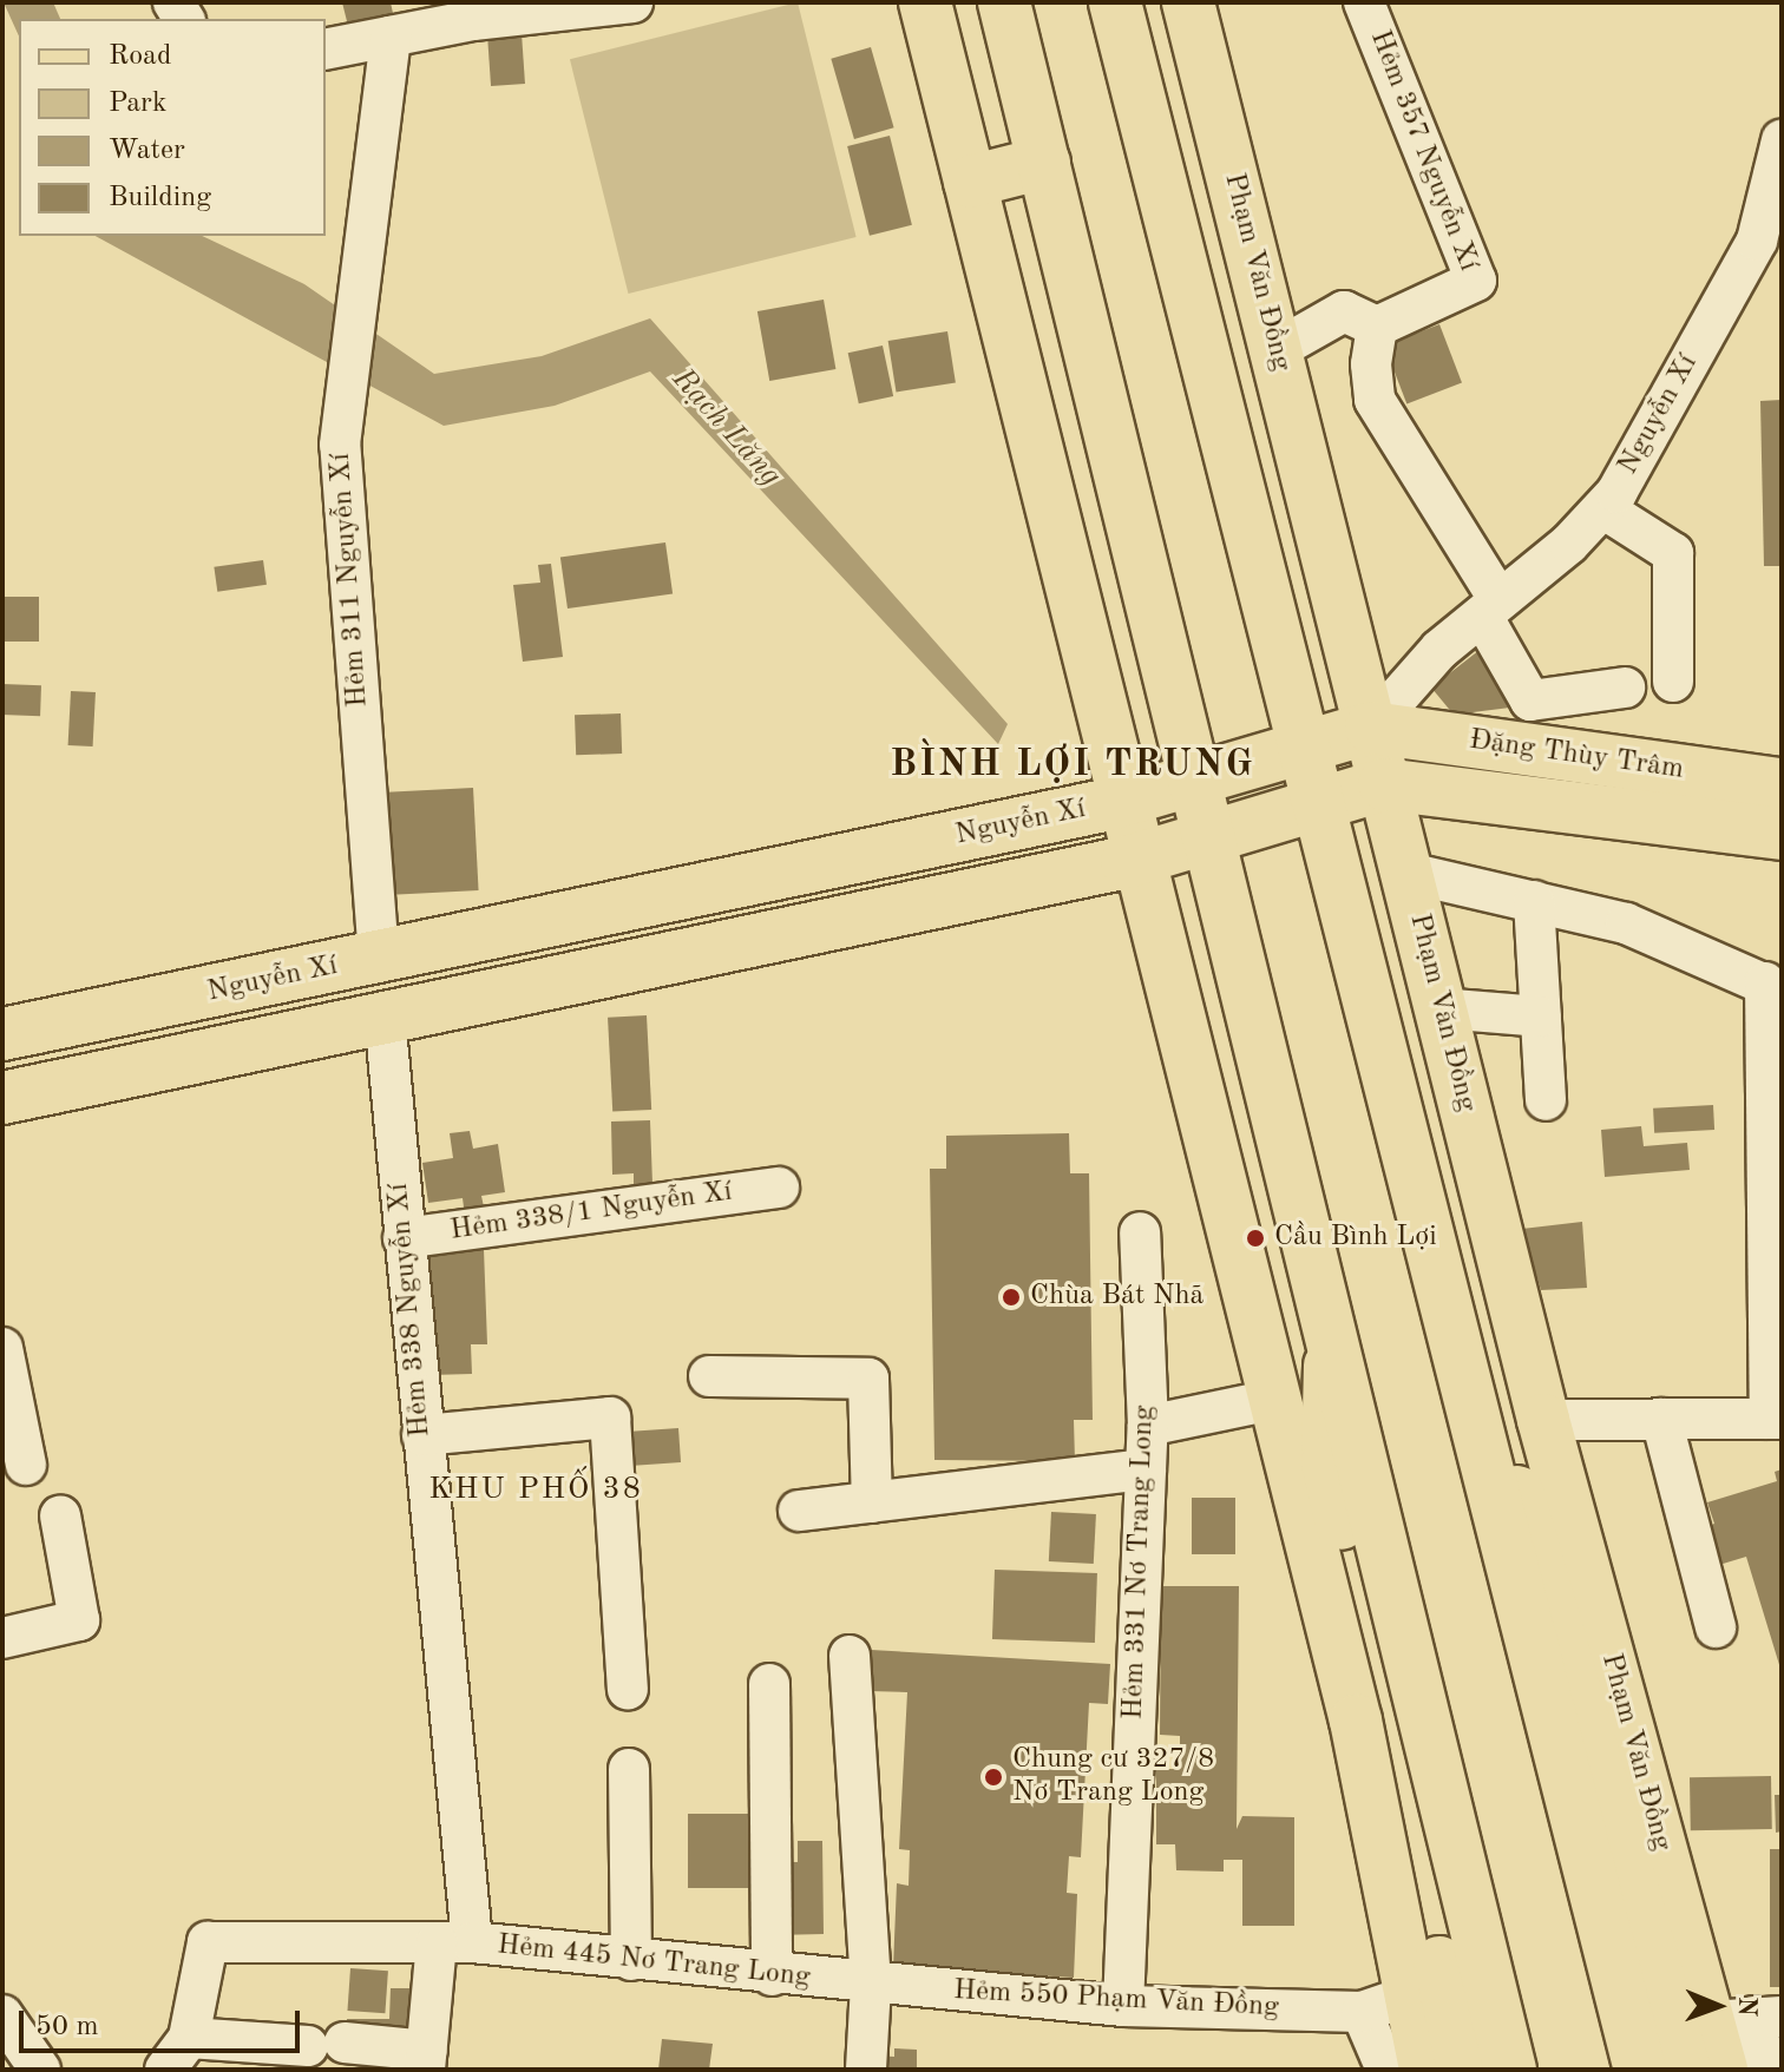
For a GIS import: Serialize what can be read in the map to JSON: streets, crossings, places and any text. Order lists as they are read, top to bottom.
{
  "streets": {
    "main road": ["Phạm Văn Đồng", "Nguyễn Xí", "Đặng Thùy Trâm"],
    "street": [
      "Hẻm 357 Nguyễn Xí",
      "Hẻm 311 Nguyễn Xí",
      "Hẻm 338/1 Nguyễn Xí",
      "Hẻm 338 Nguyễn Xí",
      "Hẻm 331 Nơ Trang Long",
      "Hẻm 445 Nơ Trang Long",
      "Hẻm 550 Phạm Văn Đồng"
    ]
  },
  "crossings": [
    ["Phạm Văn Đồng", "Nguyễn Xí"],
    ["Phạm Văn Đồng", "Đặng Thùy Trâm"],
    ["Nguyễn Xí", "Hẻm 311 Nguyễn Xí"],
    ["Nguyễn Xí", "Đặng Thùy Trâm"],
    ["Nguyễn Xí", "Hẻm 338 Nguyễn Xí"],
    ["Hẻm 338/1 Nguyễn Xí", "Hẻm 338 Nguyễn Xí"],
    ["Hẻm 338 Nguyễn Xí", "Hẻm 445 Nơ Trang Long"],
    ["Hẻm 331 Nơ Trang Long", "Hẻm 550 Phạm Văn Đồng"],
    ["Hẻm 445 Nơ Trang Long", "Hẻm 550 Phạm Văn Đồng"]
  ],
  "districts": ["BÌNH LỢI TRUNG", "KHU PHỐ 38"],
  "water": ["Rạch Lăng"],
  "places": ["Cầu Bình Lợi", "Chùa Bát Nhã", "Chung cư 327/8 Nơ Trang Long"],
  "legend": [
    "Road",
    "Park",
    "Water",
    "Building"
  ],
  "scale_bar": "50 m",
  "north": "right"
}
